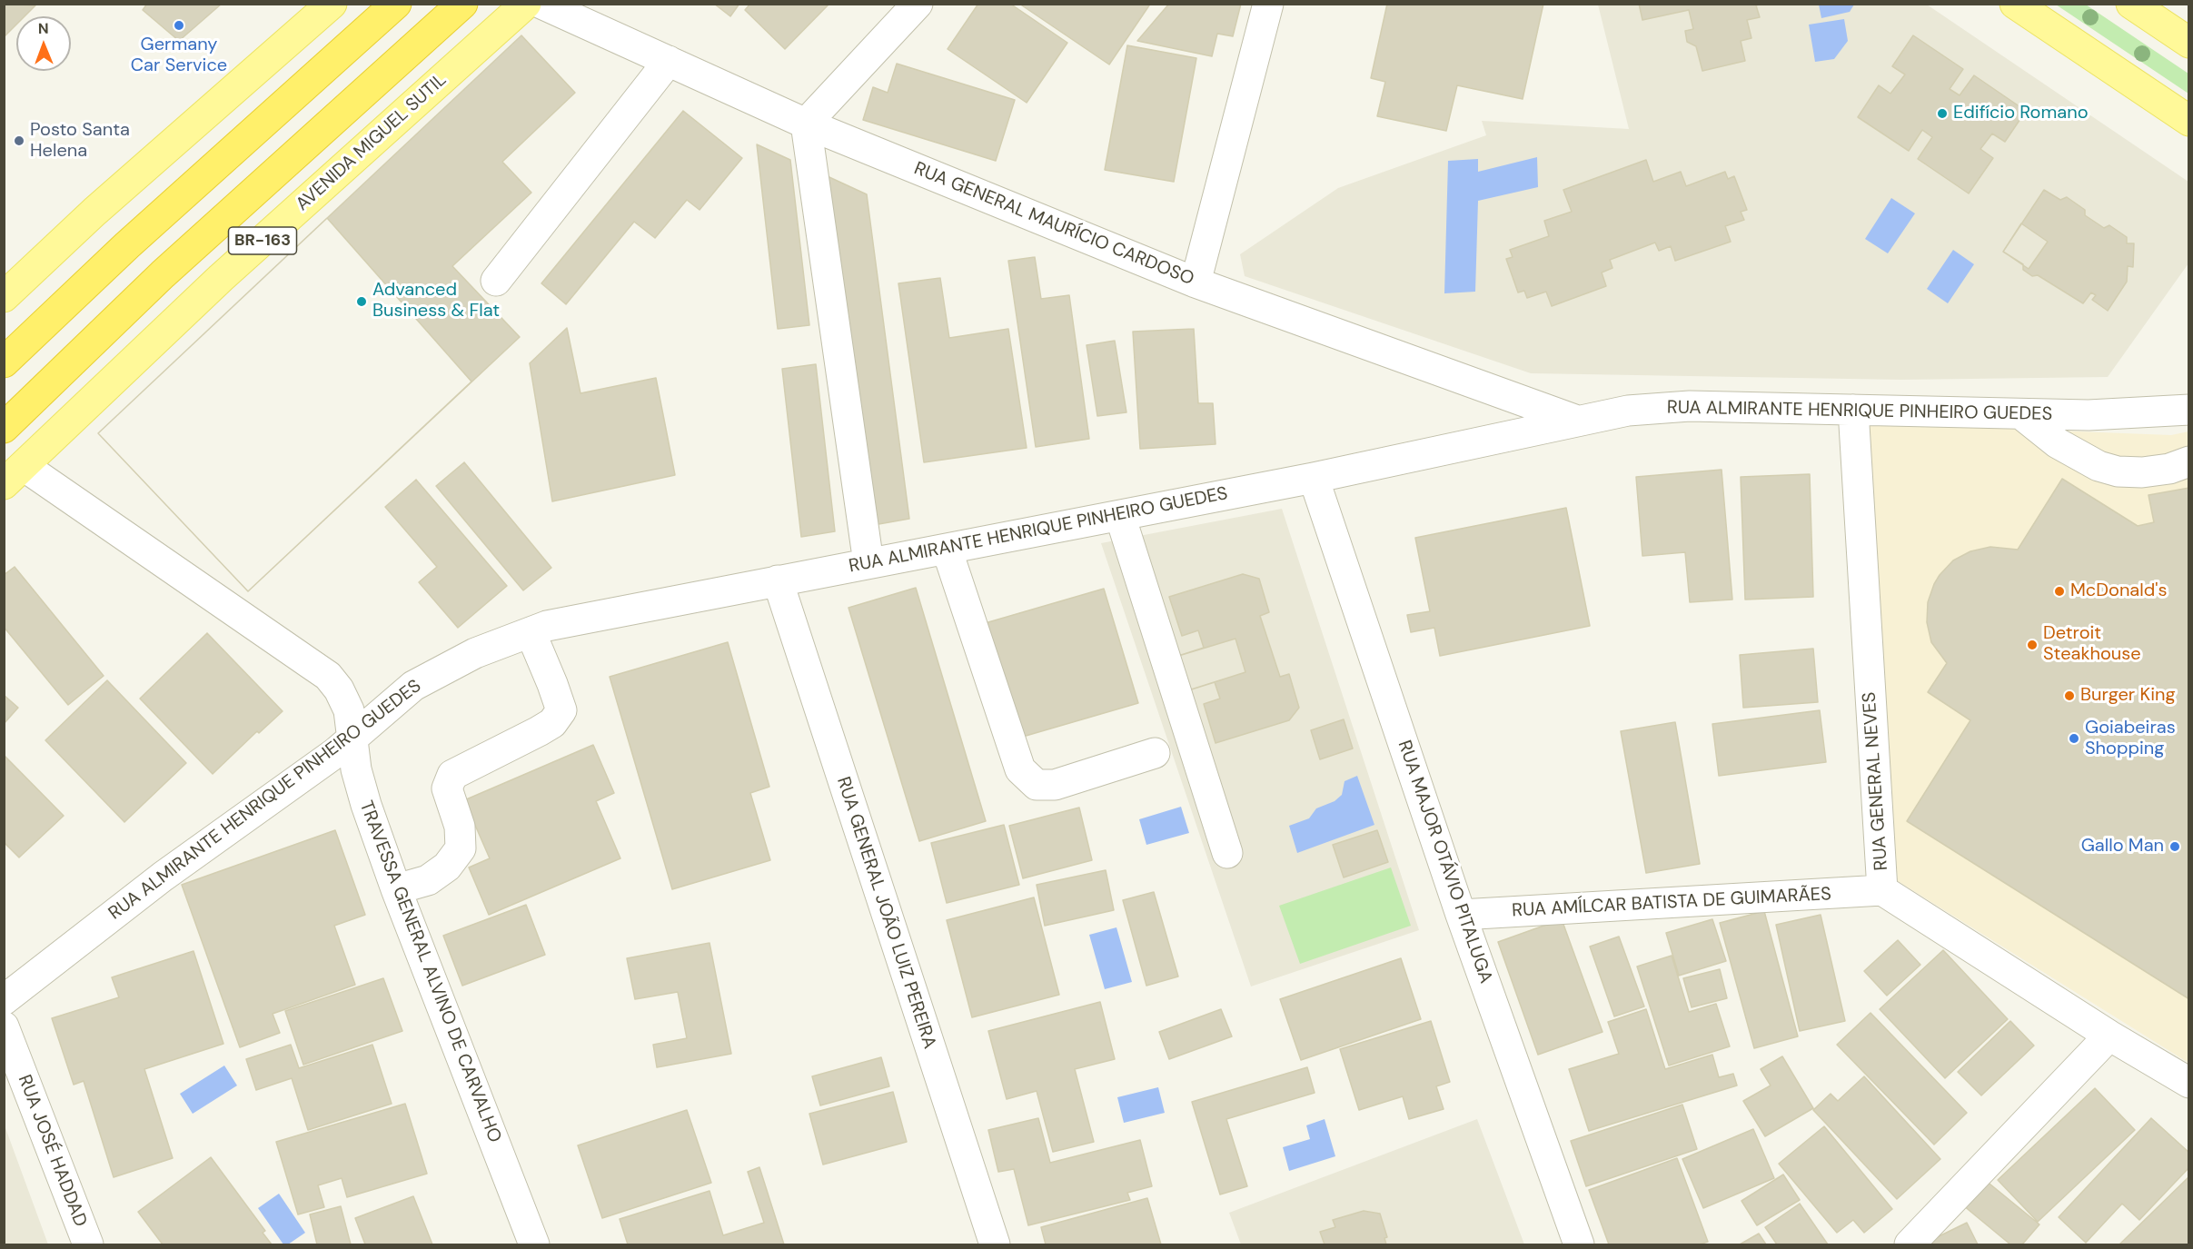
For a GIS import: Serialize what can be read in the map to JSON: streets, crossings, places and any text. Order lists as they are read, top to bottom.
{
  "streets": {
    "highway": ["BR-163"],
    "main road": ["AVENIDA MIGUEL SUTIL"],
    "street": [
      "RUA GENERAL MAURÍCIO CARDOSO",
      "RUA ALMIRANTE HENRIQUE PINHEIRO GUEDES",
      "RUA GENERAL NEVES",
      "RUA MAJOR OTÁVIO PITALUGA",
      "RUA AMÍLCAR BATISTA DE GUIMARÃES",
      "RUA GENERAL JOÃO LUIZ PEREIRA",
      "TRAVESSA GENERAL ALVINO DE CARVALHO",
      "RUA JOSÉ HADDAD"
    ]
  },
  "crossings": [
    ["AVENIDA MIGUEL SUTIL", "TRAVESSA GENERAL ALVINO DE CARVALHO"],
    ["RUA GENERAL MAURÍCIO CARDOSO", "RUA ALMIRANTE HENRIQUE PINHEIRO GUEDES"],
    ["RUA ALMIRANTE HENRIQUE PINHEIRO GUEDES", "RUA GENERAL NEVES"],
    ["RUA ALMIRANTE HENRIQUE PINHEIRO GUEDES", "RUA MAJOR OTÁVIO PITALUGA"],
    ["RUA ALMIRANTE HENRIQUE PINHEIRO GUEDES", "RUA GENERAL JOÃO LUIZ PEREIRA"],
    ["RUA ALMIRANTE HENRIQUE PINHEIRO GUEDES", "TRAVESSA GENERAL ALVINO DE CARVALHO"],
    ["RUA GENERAL NEVES", "RUA AMÍLCAR BATISTA DE GUIMARÃES"],
    ["RUA MAJOR OTÁVIO PITALUGA", "RUA AMÍLCAR BATISTA DE GUIMARÃES"]
  ],
  "places": [
    "Germany Car Service",
    "Edifício Romano",
    "Posto Santa Helena",
    "Advanced Business & Flat",
    "McDonald's",
    "Detroit Steakhouse",
    "Burger King",
    "Goiabeiras Shopping",
    "Gallo Man"
  ],
  "north": "top"
}
